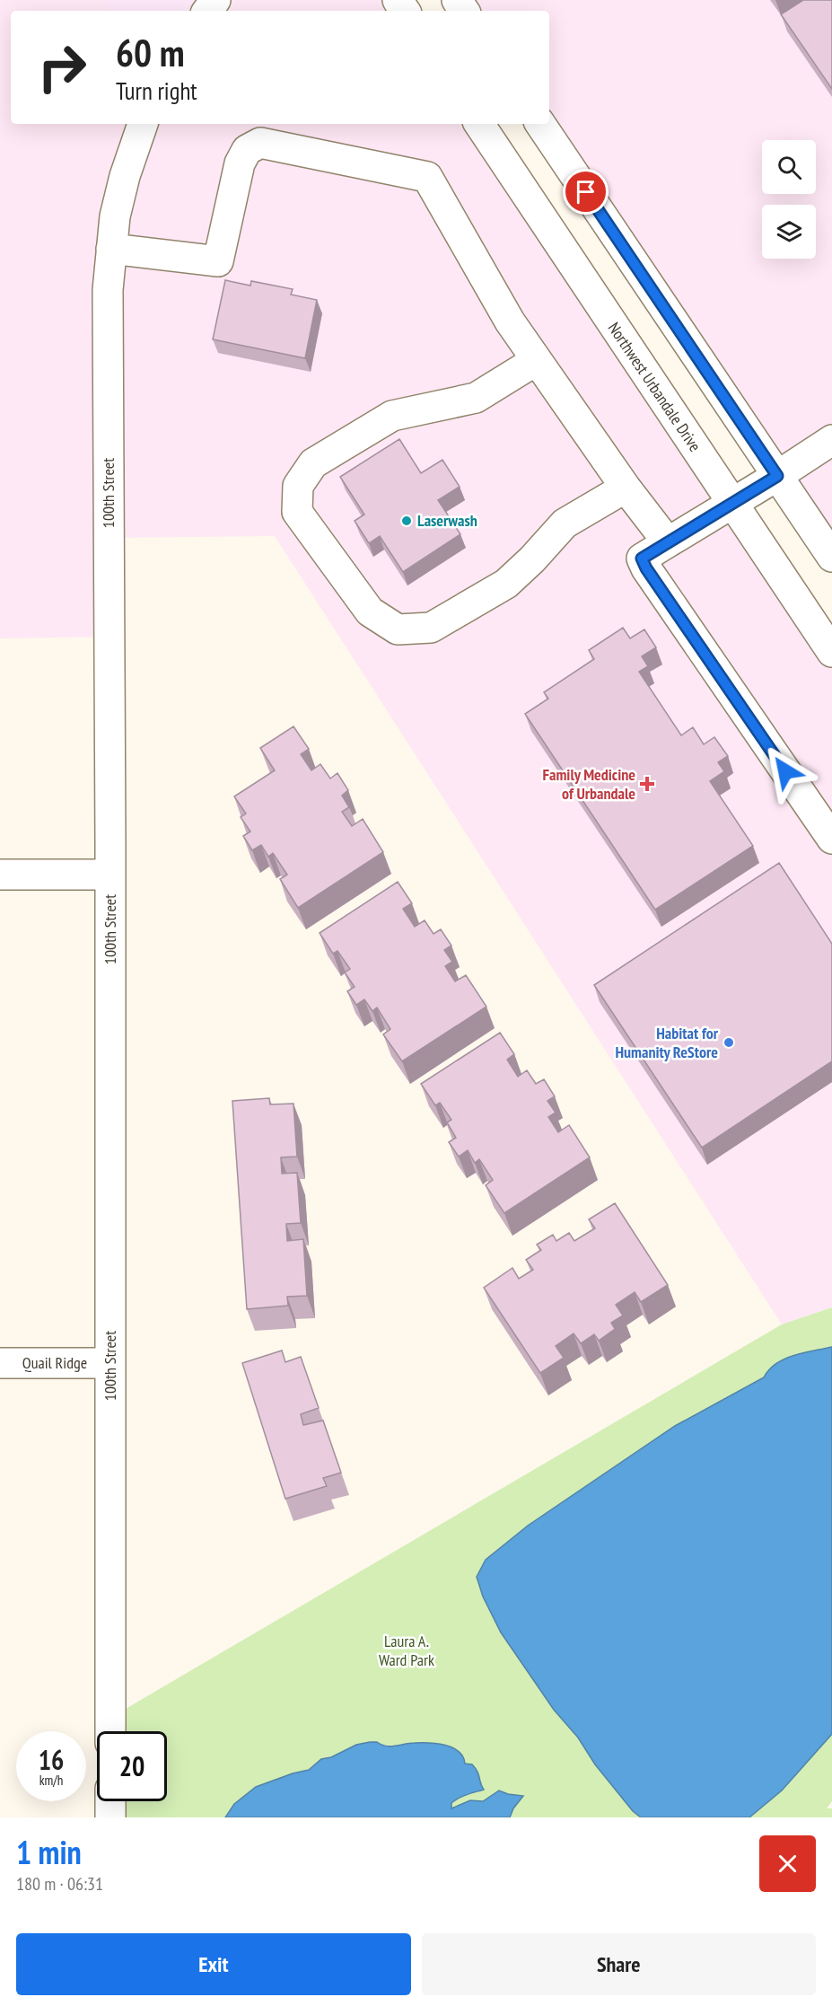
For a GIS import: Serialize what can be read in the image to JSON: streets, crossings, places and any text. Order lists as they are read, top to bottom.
{
  "streets": {
    "street": ["Northwest Urbandale Drive", "100th Street", "Quail Ridge"]
  },
  "crossings": [
    ["100th Street", "Quail Ridge"]
  ],
  "parks": ["Laura A. Ward Park"],
  "places": {
    "other": ["Laserwash", "Habitat for Humanity ReStore"],
    "health": ["Family Medicine of Urbandale"]
  },
  "page": {
    "turn": ["60 m", "Turn right"],
    "speed": "16 km/h",
    "limit": "20",
    "heading": ["1 min", "180 m · 06:31"],
    "buttons": ["Exit", "Share"]
  }
}
